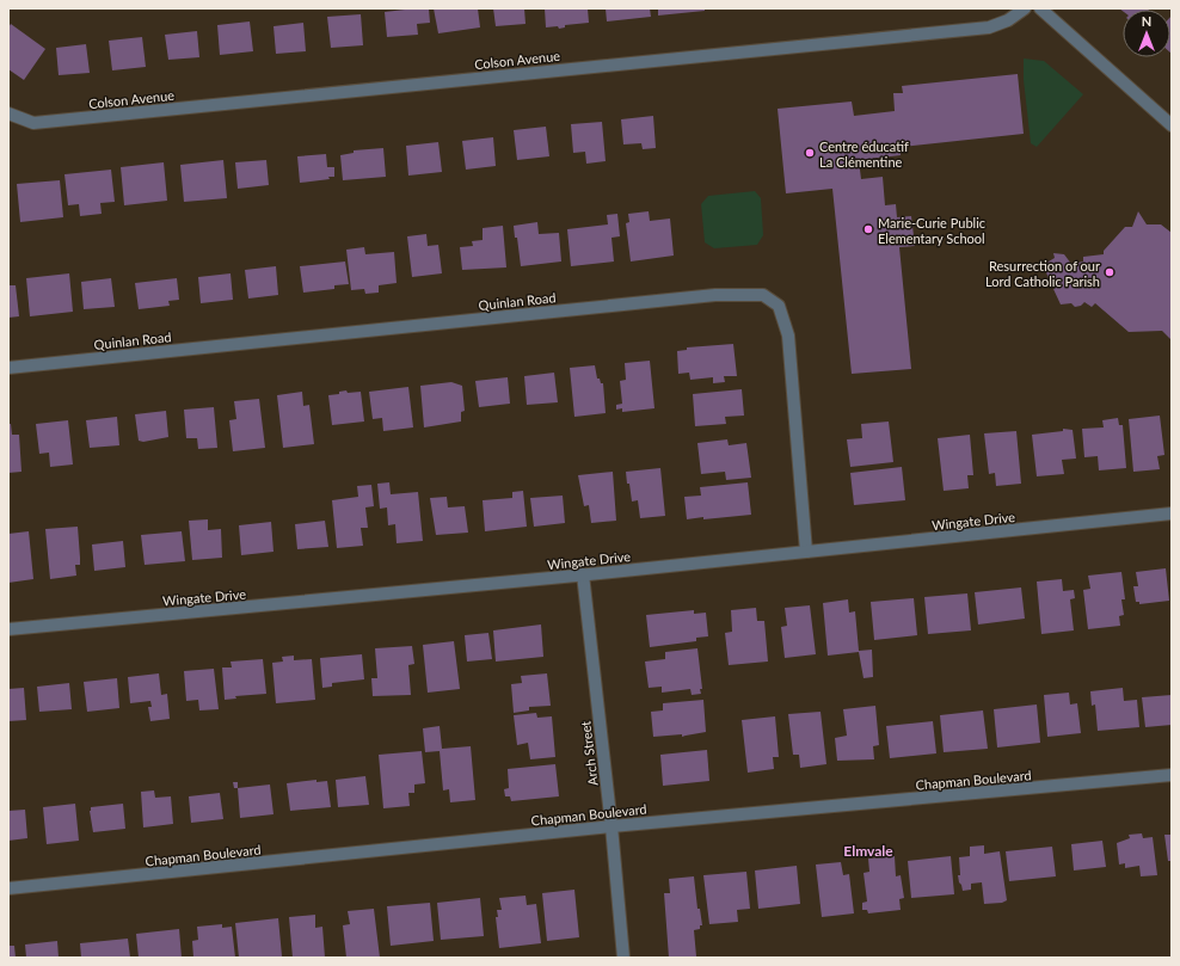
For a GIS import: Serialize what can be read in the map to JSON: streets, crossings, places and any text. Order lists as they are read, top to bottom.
{
  "streets": {
    "street": [
      "Colson Avenue",
      "Quinlan Road",
      "Wingate Drive",
      "Arch Street",
      "Chapman Boulevard"
    ]
  },
  "crossings": [
    ["Quinlan Road", "Wingate Drive"],
    ["Wingate Drive", "Arch Street"],
    ["Arch Street", "Chapman Boulevard"]
  ],
  "districts": ["Elmvale"],
  "places": ["Centre éducatif La Clémentine", "Marie-Curie Public Elementary School", "Resurrection of our Lord Catholic Parish"],
  "north": "top"
}
